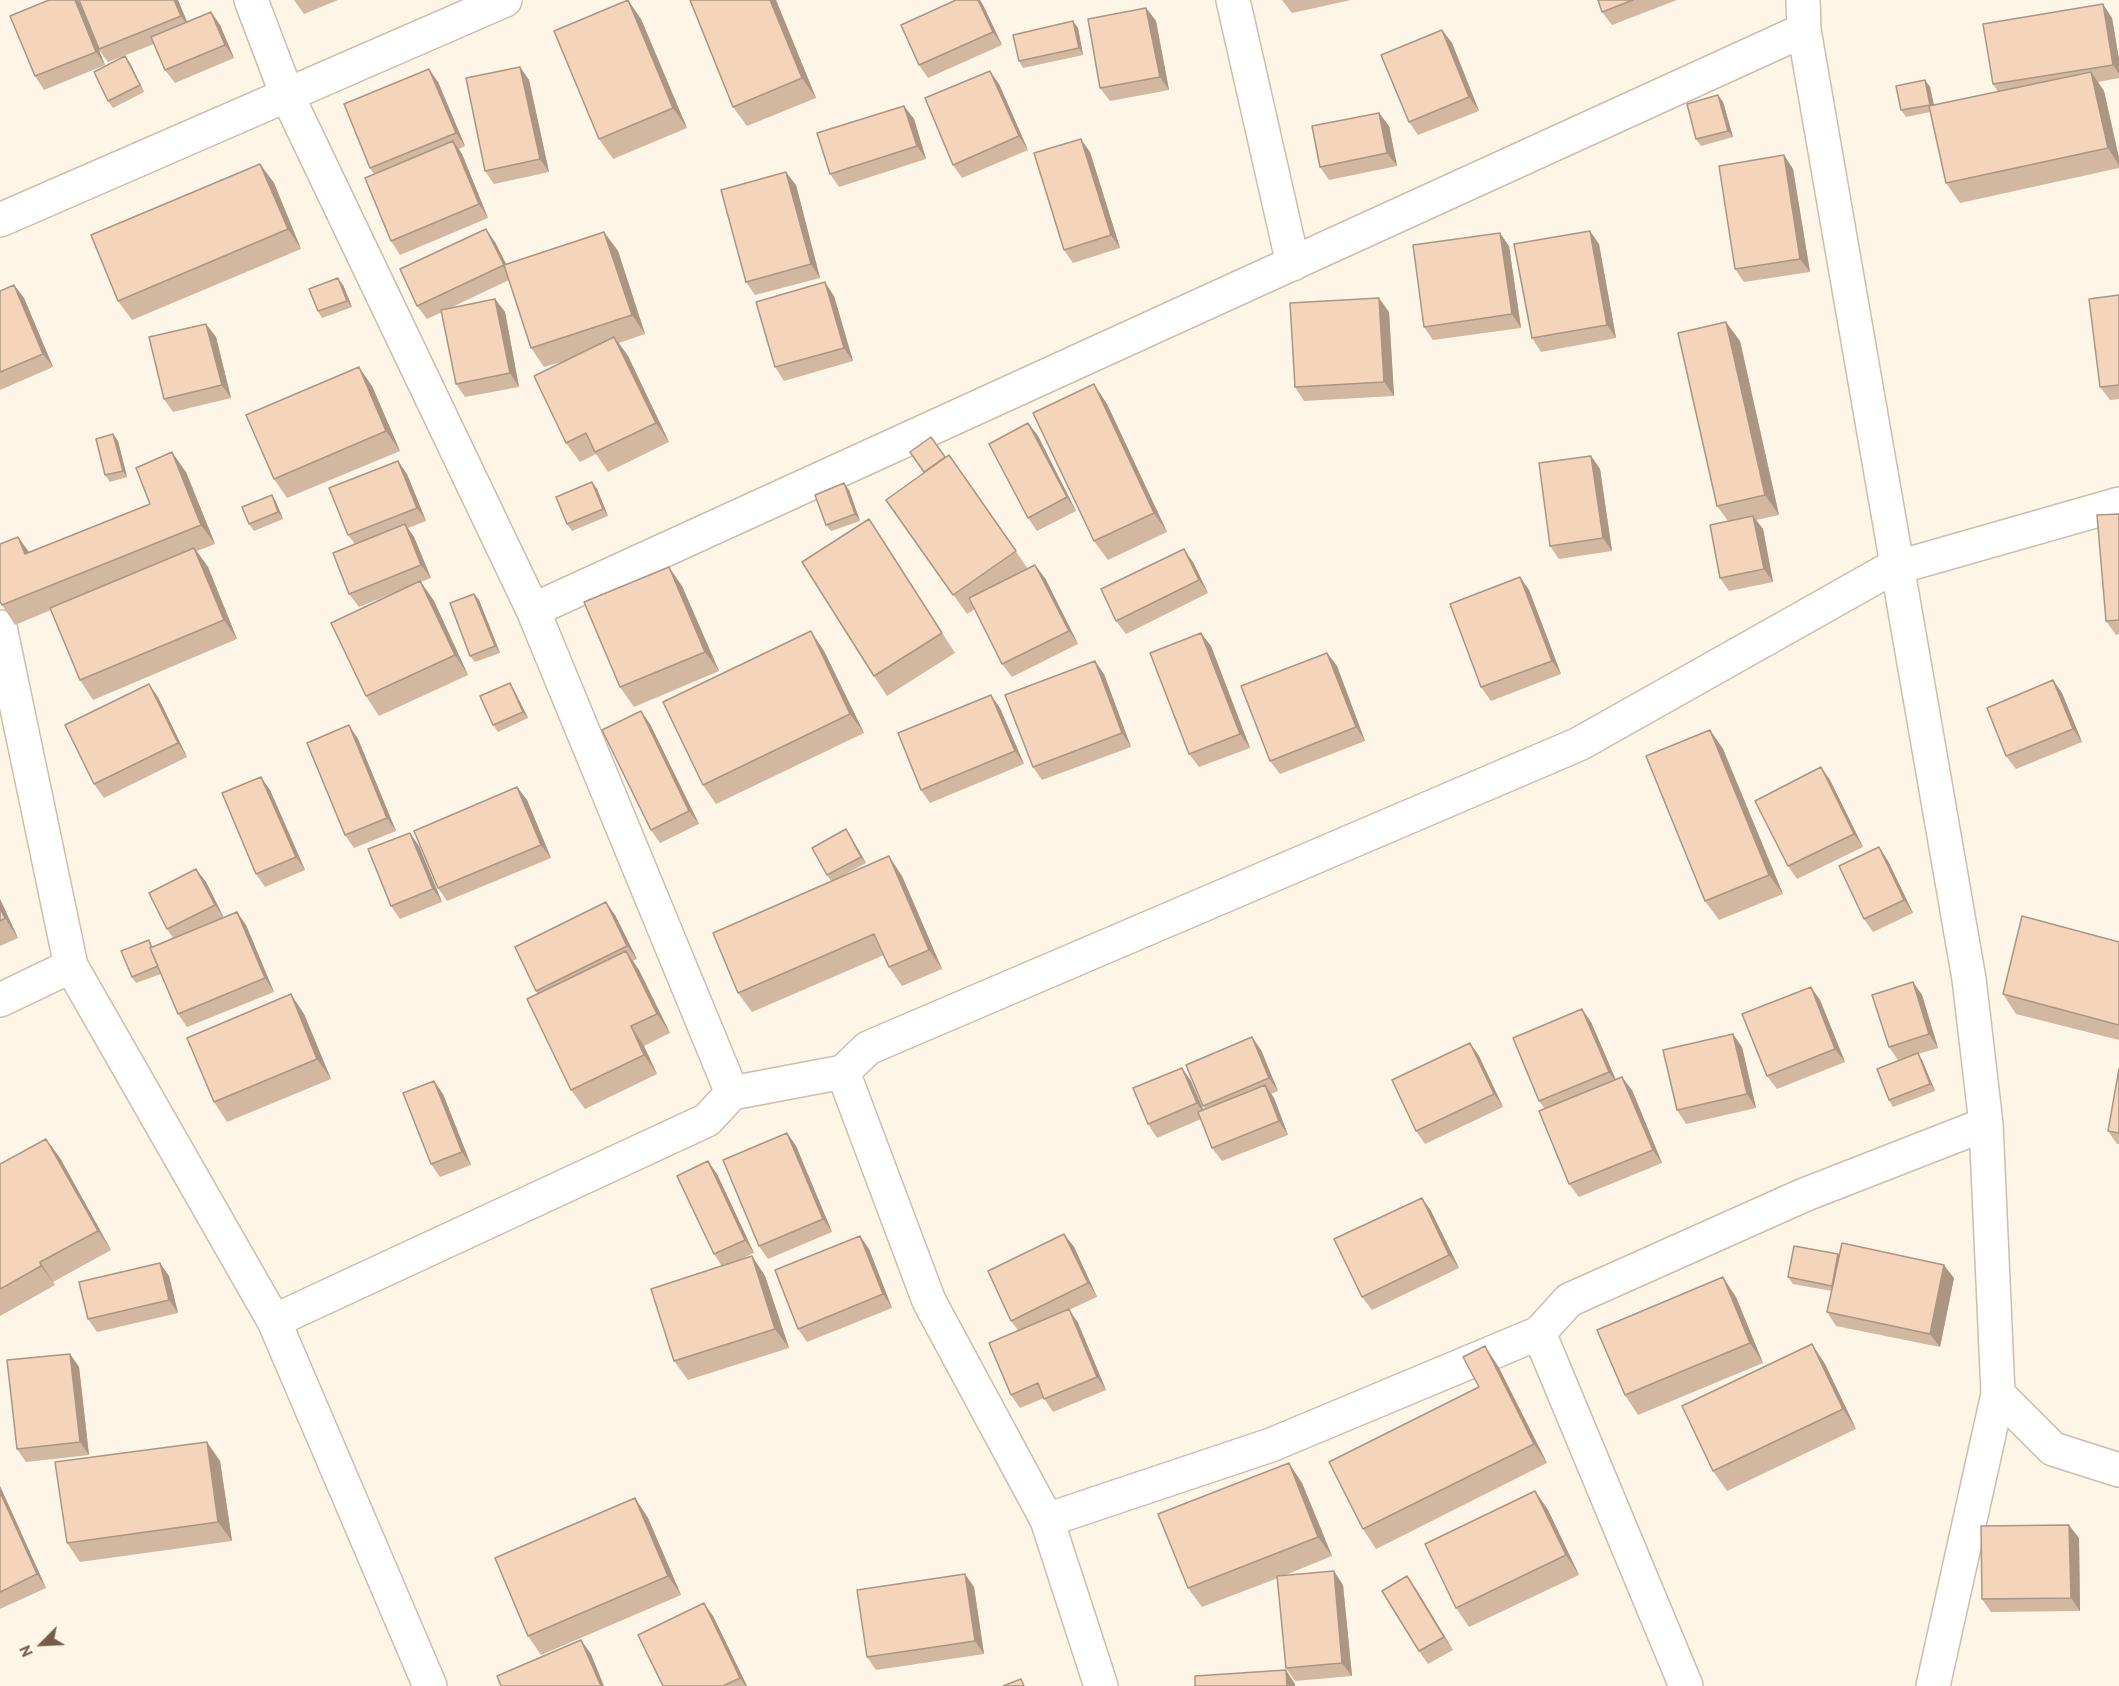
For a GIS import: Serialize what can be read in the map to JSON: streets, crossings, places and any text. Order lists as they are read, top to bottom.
{
  "north": "bottom left"
}
